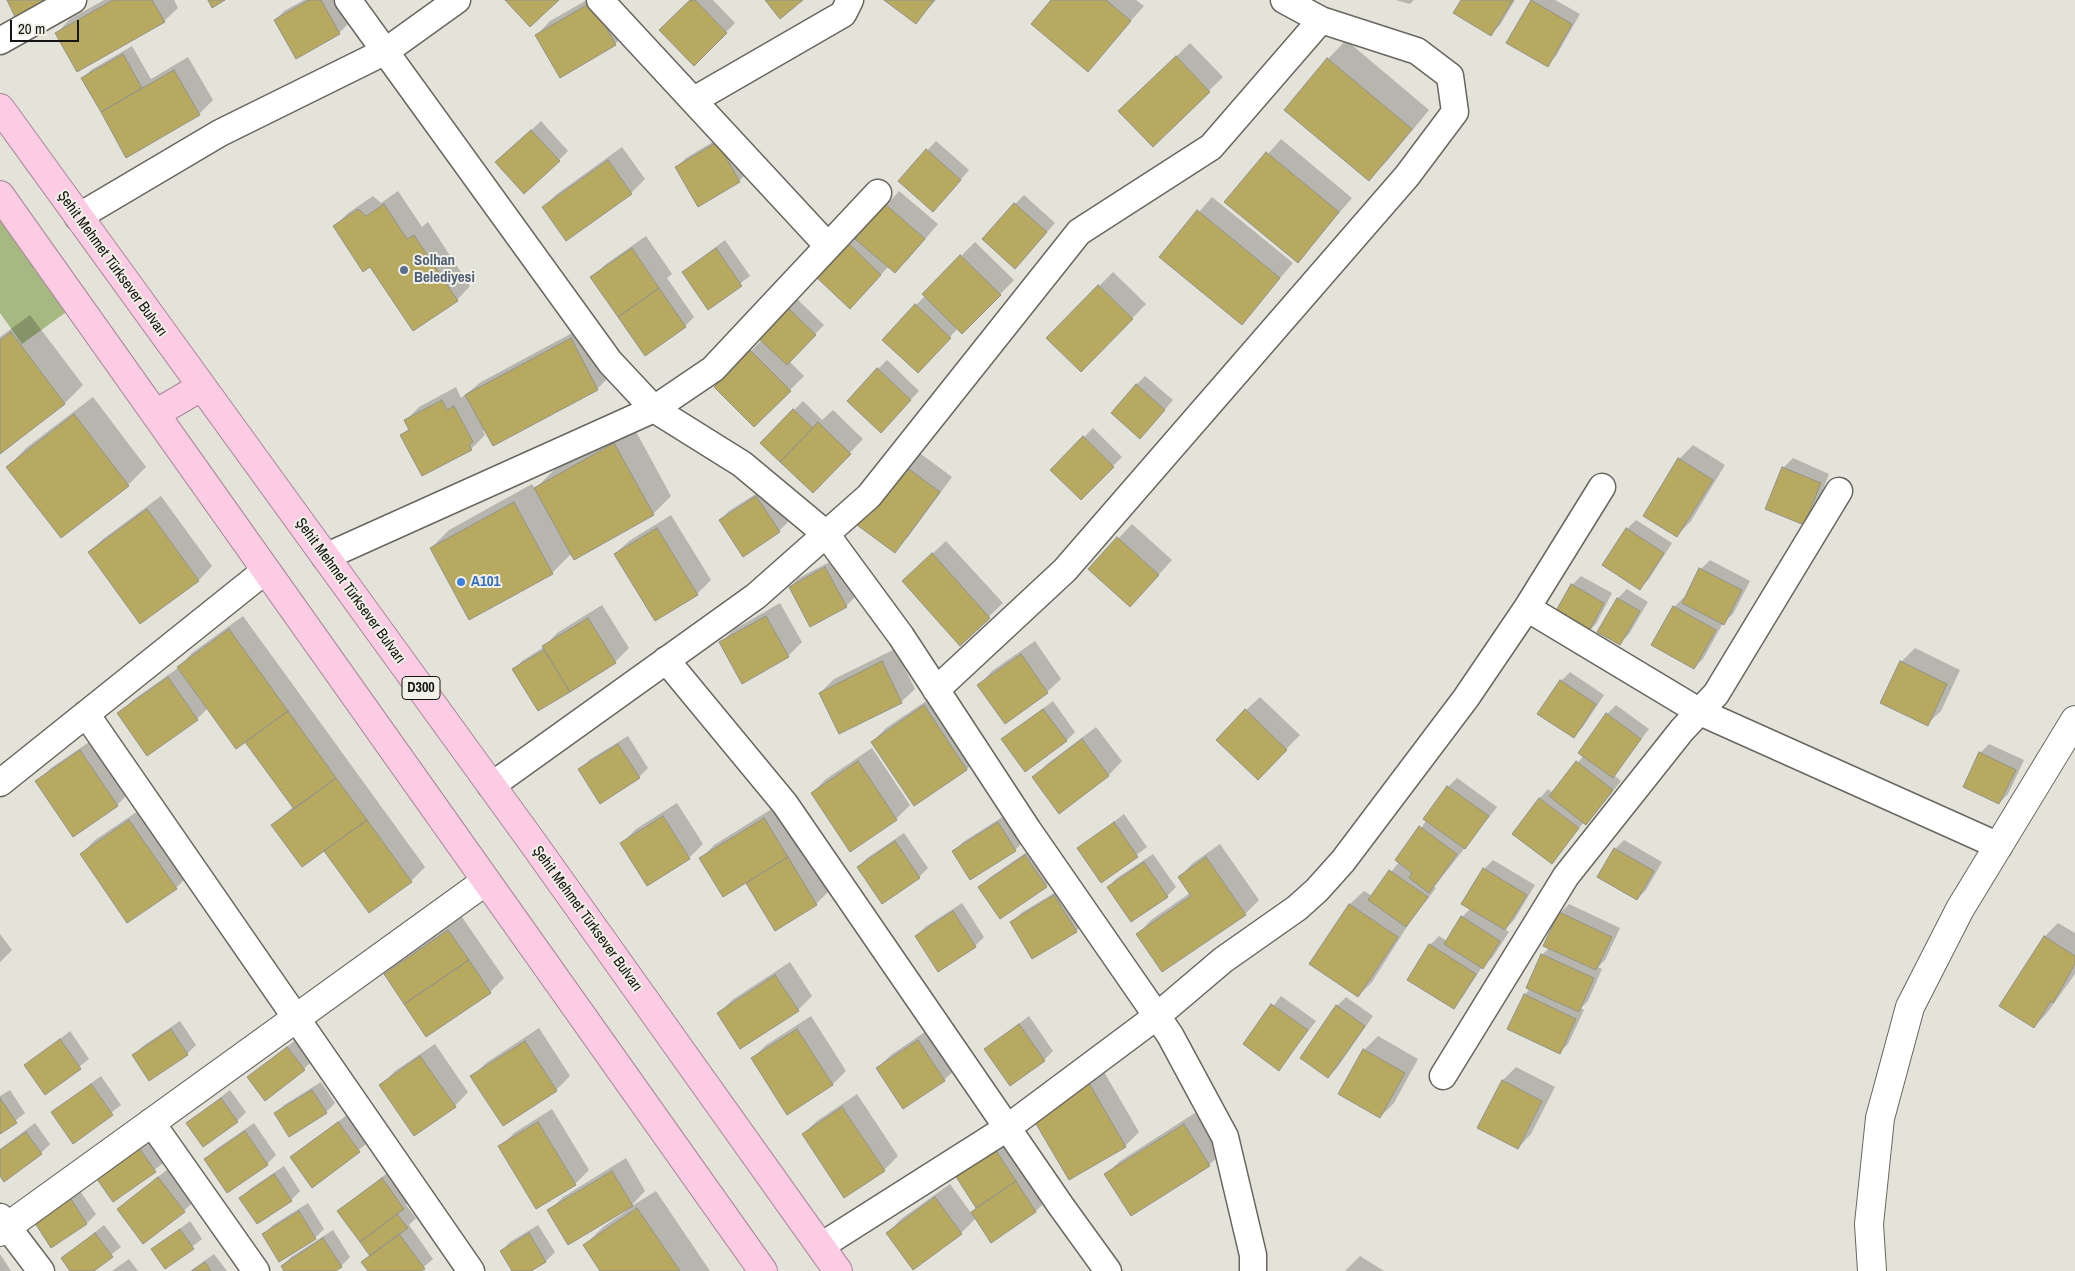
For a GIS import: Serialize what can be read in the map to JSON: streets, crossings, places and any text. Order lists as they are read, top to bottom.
{
  "streets": {
    "highway": ["Şehit Mehmet Türksever Bulvarı", "D300"]
  },
  "places": ["Solhan Belediyesi", "A101"],
  "scale_bar": "20 m"
}
